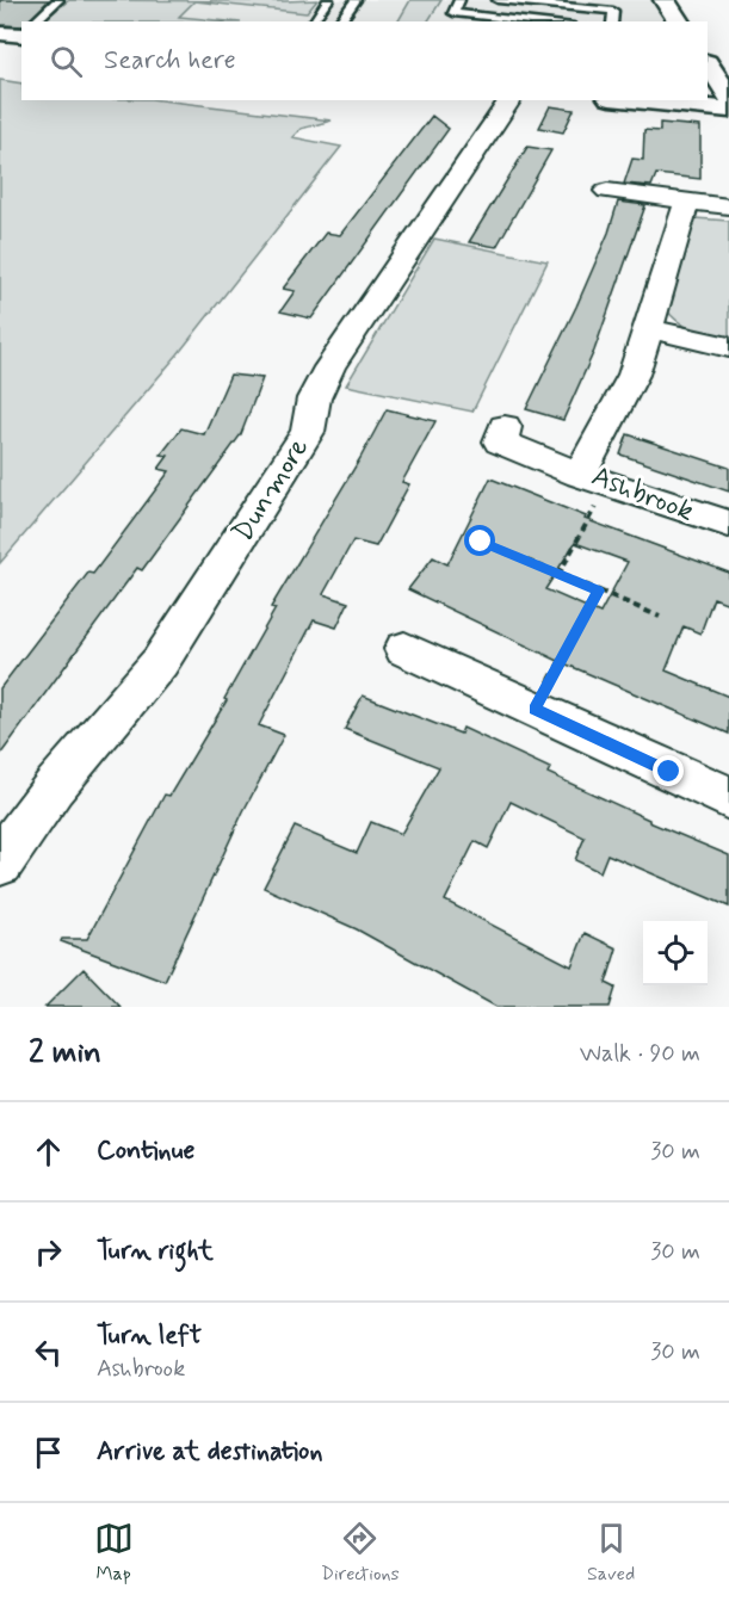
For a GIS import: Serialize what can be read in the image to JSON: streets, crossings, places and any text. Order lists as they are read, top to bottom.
{
  "streets": {
    "street": ["Dunmore", "Ashbrook"]
  },
  "page": {
    "search": "Search here",
    "heading": ["2 min", "Walk · 90 m"],
    "list": [
      ["Continue", "30 m"],
      ["Turn right", "30 m"],
      ["Turn left", "Ashbrook", "30 m"],
      "Arrive at destination"
    ],
    "nav": ["Map", "Directions", "Saved"]
  }
}
